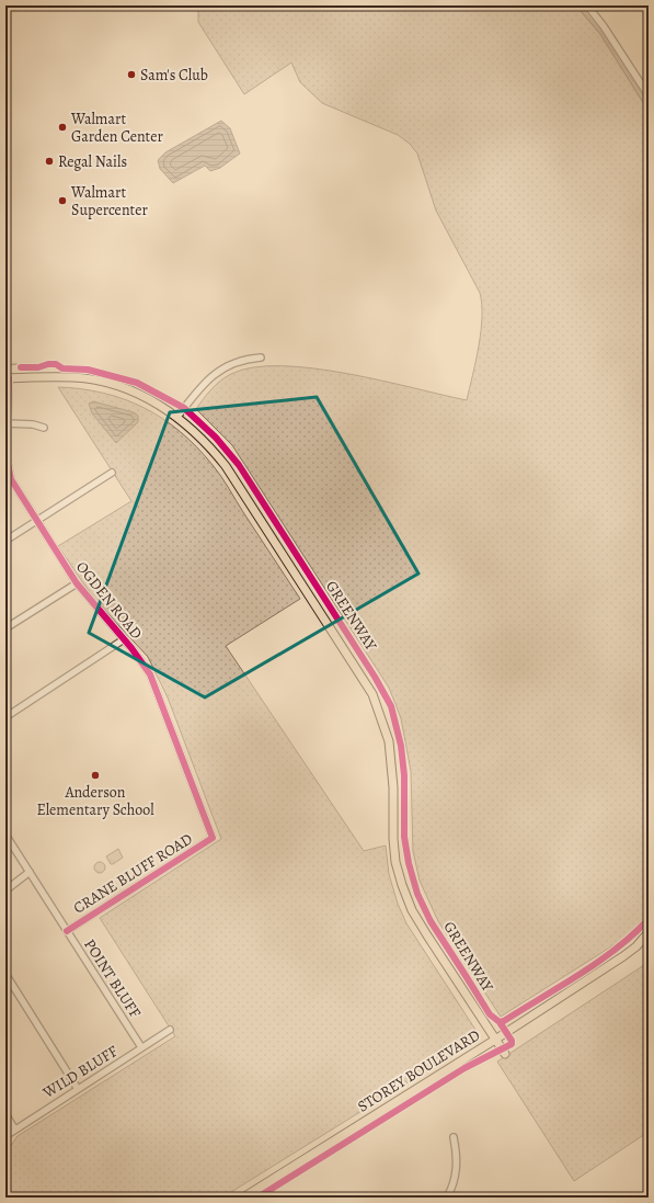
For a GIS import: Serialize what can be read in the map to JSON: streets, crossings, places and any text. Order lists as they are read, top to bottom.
{
  "streets": {
    "main road": ["STOREY BOULEVARD"],
    "street": [
      "OGDEN ROAD",
      "CRANE BLUFF ROAD",
      "POINT BLUFF",
      "WILD BLUFF"
    ],
    "cycle path": ["GREENWAY"]
  },
  "crossings": [
    ["OGDEN ROAD", "CRANE BLUFF ROAD"],
    ["CRANE BLUFF ROAD", "POINT BLUFF"],
    ["POINT BLUFF", "WILD BLUFF"]
  ],
  "places": [
    "Sam's Club",
    "Walmart Garden Center",
    "Regal Nails",
    "Walmart Supercenter",
    "Anderson Elementary School"
  ]
}
